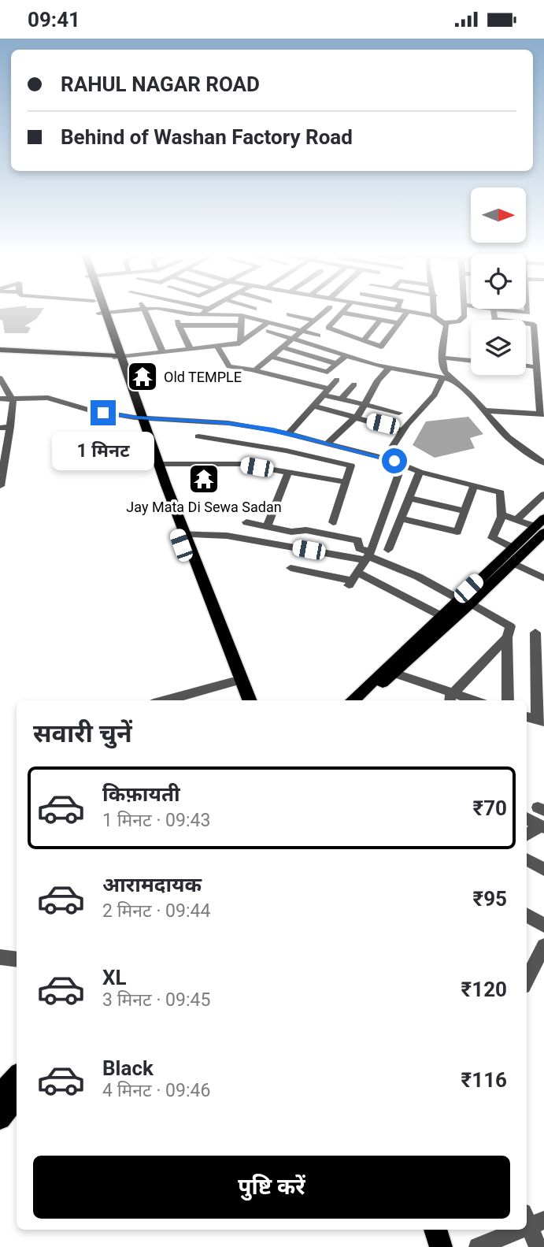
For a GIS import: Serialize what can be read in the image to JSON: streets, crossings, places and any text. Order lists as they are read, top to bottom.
{
  "places": {
    "temple": ["Old TEMPLE", "Jay Mata Di Sewa Sadan"]
  },
  "north": "right",
  "page": {
    "status": "09:41",
    "banner": ["RAHUL NAGAR ROAD", "Behind of Washan Factory Road"],
    "bubble": "1 मिनट",
    "heading": "सवारी चुनें",
    "list": [
      {
        "name": "किफ़ायती",
        "note": "1 मिनट · 09:43",
        "value": "₹70"
      },
      {
        "name": "आरामदायक",
        "note": "2 मिनट · 09:44",
        "value": "₹95"
      },
      {
        "name": "XL",
        "note": "3 मिनट · 09:45",
        "value": "₹120"
      },
      {
        "name": "Black",
        "note": "4 मिनट · 09:46",
        "value": "₹116"
      }
    ],
    "buttons": "पुष्टि करें"
  }
}
